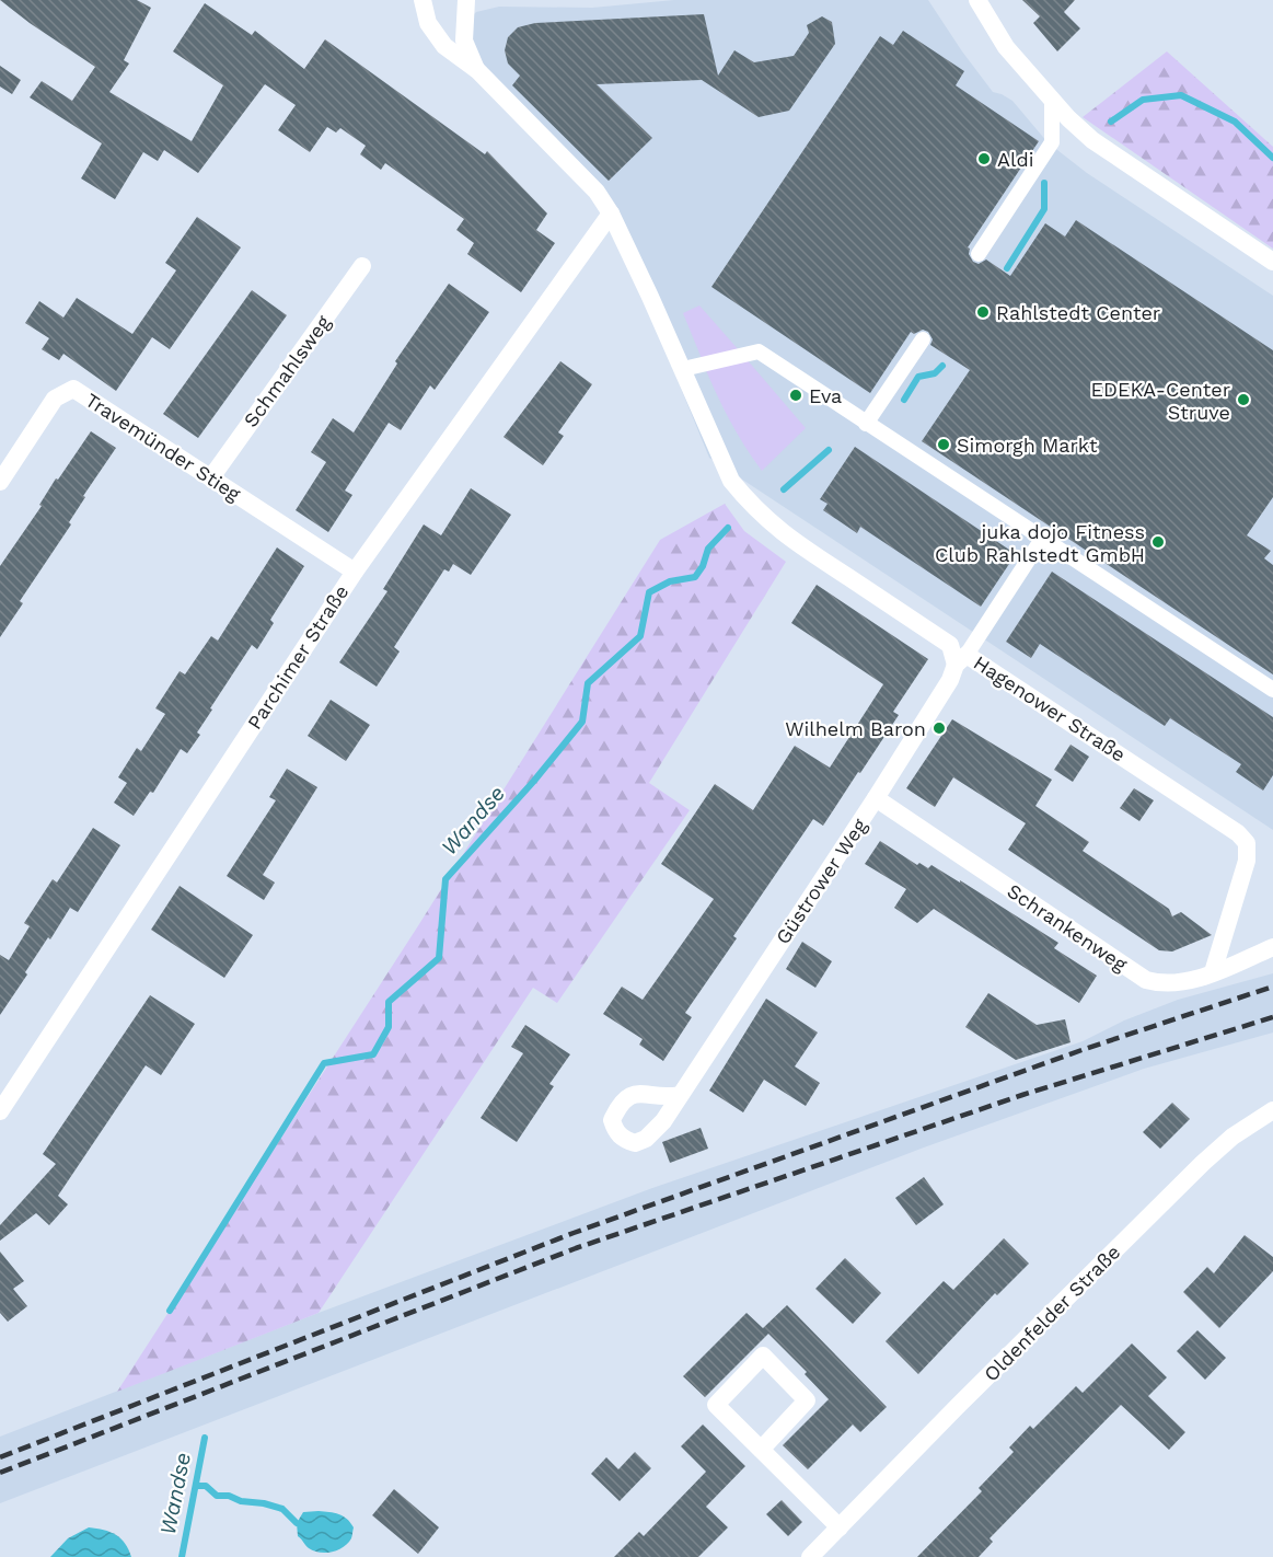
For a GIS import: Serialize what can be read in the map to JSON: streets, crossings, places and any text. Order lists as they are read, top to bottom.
{
  "streets": {
    "street": [
      "Schmahlsweg",
      "Travemünder Stieg",
      "Parchimer Straße",
      "Hagenower Straße",
      "Güstrower Weg",
      "Schrankenweg",
      "Oldenfelder Straße"
    ]
  },
  "crossings": [
    ["Schmahlsweg", "Travemünder Stieg"],
    ["Travemünder Stieg", "Parchimer Straße"],
    ["Parchimer Straße", "Hagenower Straße"],
    ["Hagenower Straße", "Güstrower Weg"],
    ["Hagenower Straße", "Schrankenweg"],
    ["Güstrower Weg", "Schrankenweg"]
  ],
  "water": ["Wandse"],
  "places": [
    "Aldi",
    "Rahlstedt Center",
    "Eva",
    "EDEKA-Center Struve",
    "Simorgh Markt",
    "juka dojo Fitness Club Rahlstedt GmbH",
    "Wilhelm Baron"
  ]
}
